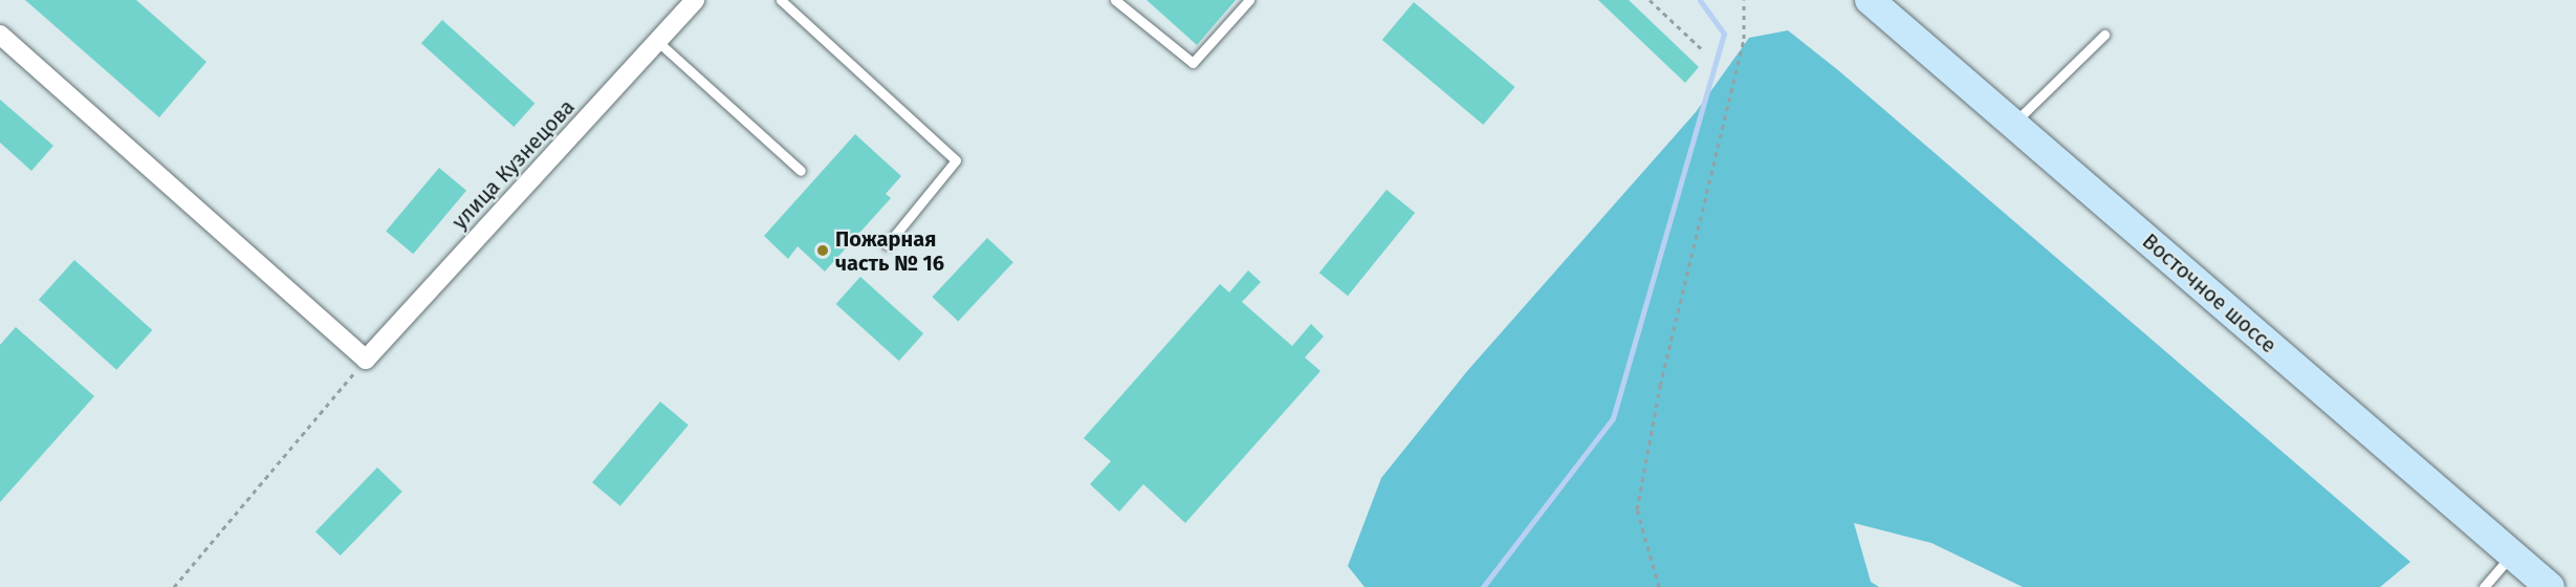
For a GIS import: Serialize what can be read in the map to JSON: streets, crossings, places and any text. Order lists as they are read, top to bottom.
{
  "streets": {
    "main road": ["Восточное шоссе"],
    "street": ["улица Кузнецова"]
  },
  "places": ["Пожарная часть № 16"]
}
